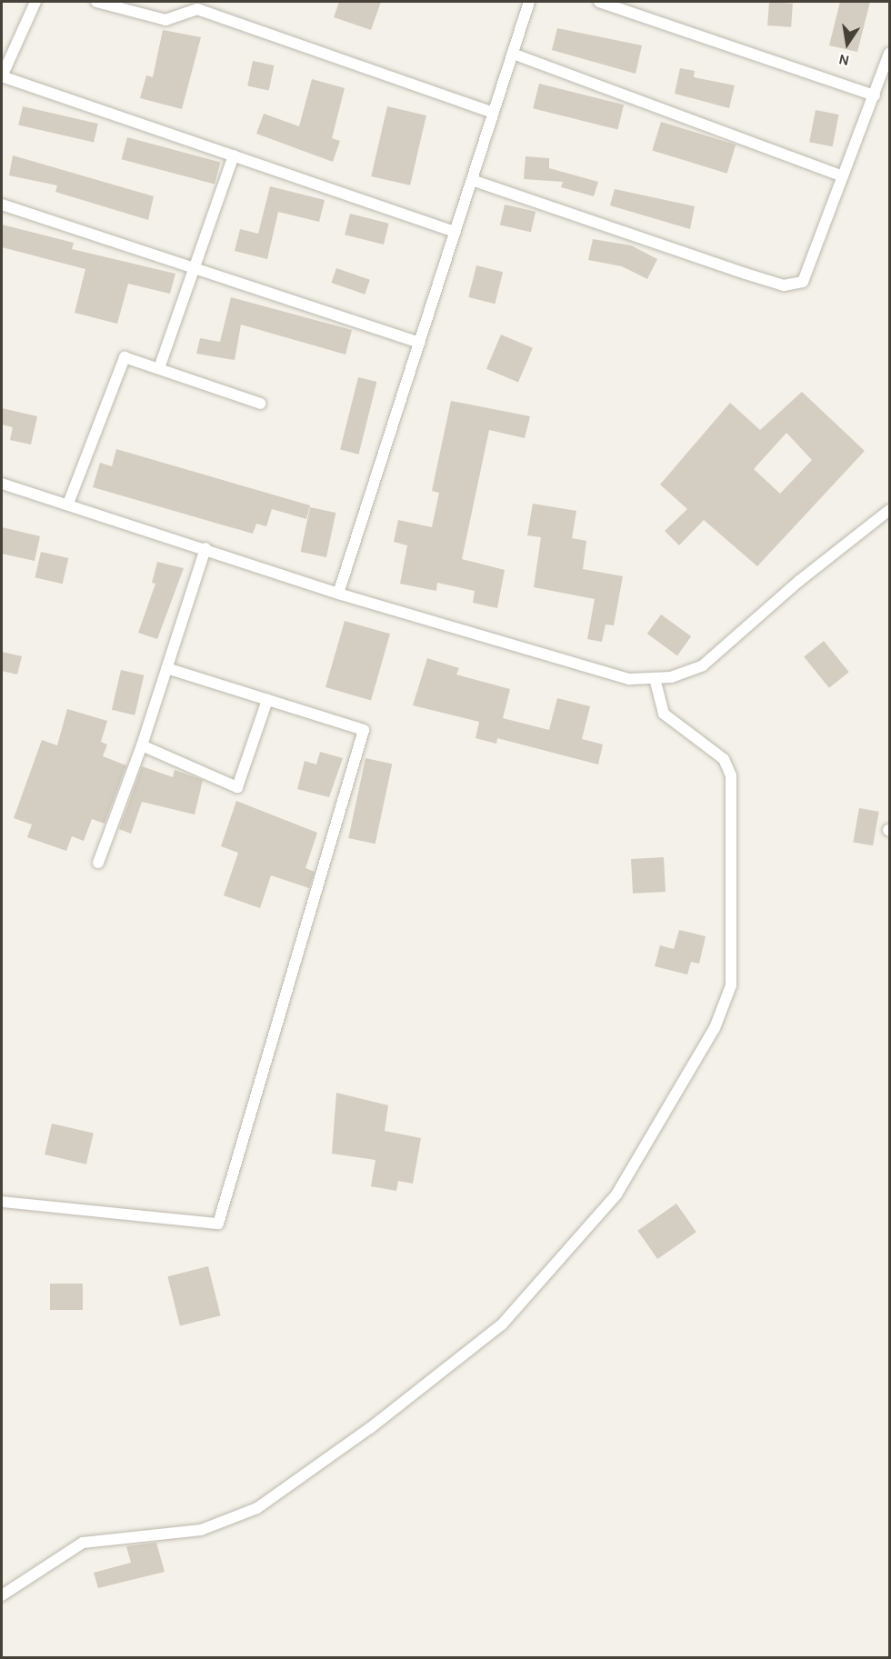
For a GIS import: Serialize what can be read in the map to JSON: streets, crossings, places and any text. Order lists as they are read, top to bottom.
{
  "north": "bottom"
}
